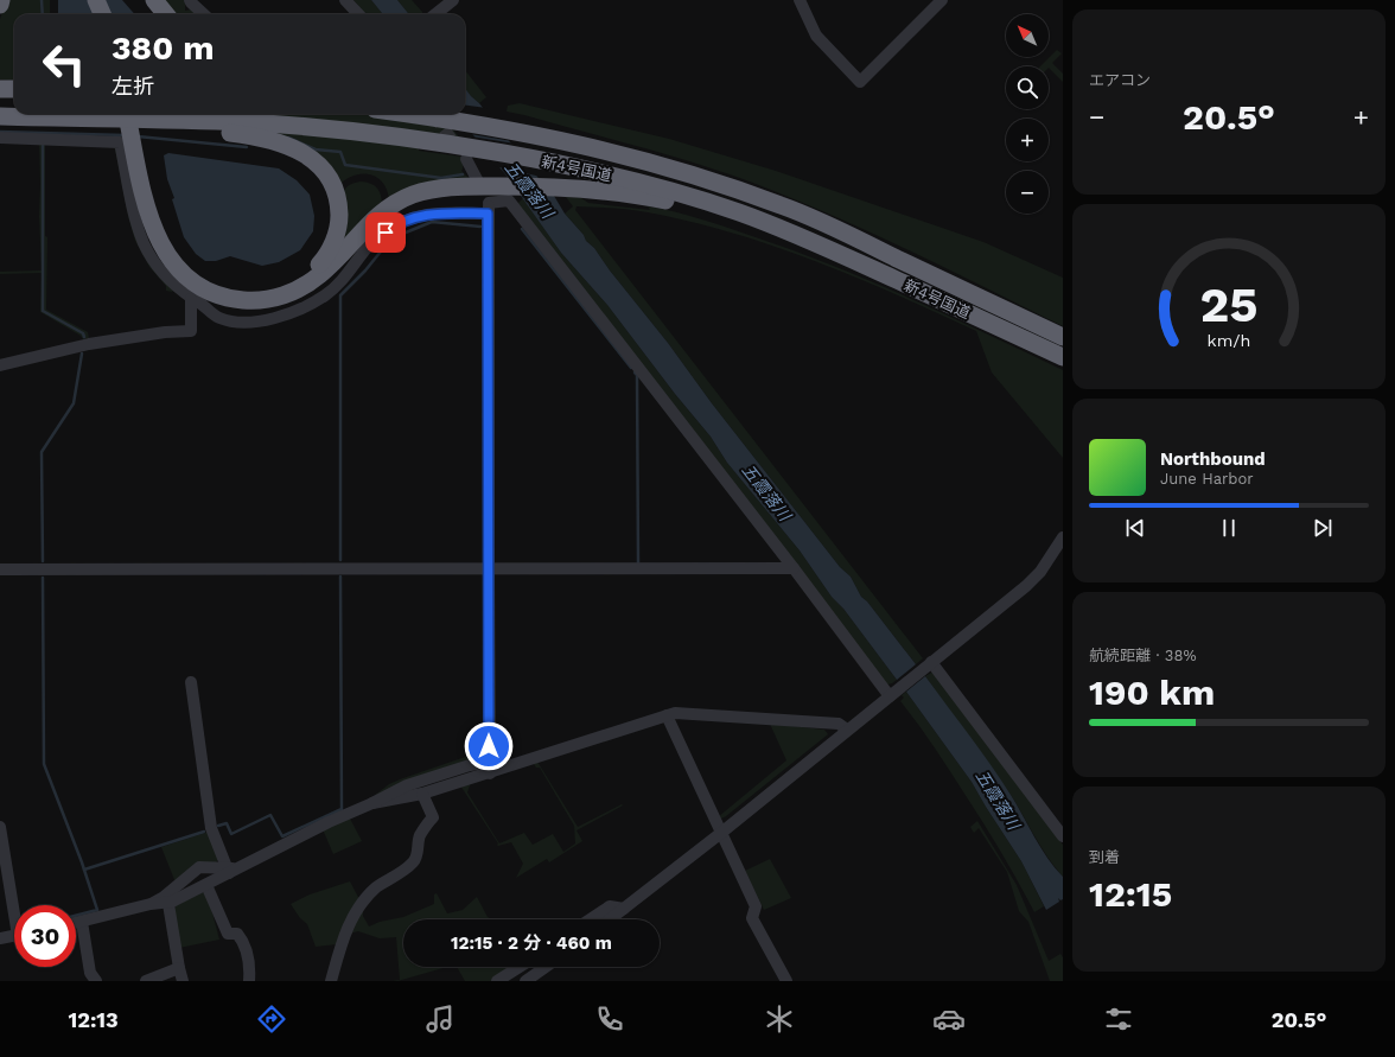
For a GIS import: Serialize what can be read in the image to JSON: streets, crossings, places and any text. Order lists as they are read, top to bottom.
{
  "streets": {
    "highway": ["新4号国道"]
  },
  "water": ["五霞落川"],
  "north": "top left",
  "page": {
    "tile": [
      "エアコン",
      ["航続距離 · 38%", "190 km"],
      ["到着", "12:15"]
    ],
    "map_buttons": ["+", "−"],
    "turn": ["380 m", "左折"],
    "heat": ["−", "20.5°", "+"],
    "song": ["Northbound", "June Harbor"],
    "limit": "30",
    "trip": "12:15 · 2 分 · 460 m",
    "tabs": ["12:13", "20.5°"],
    "gauge": ["25", "km/h"]
  }
}
